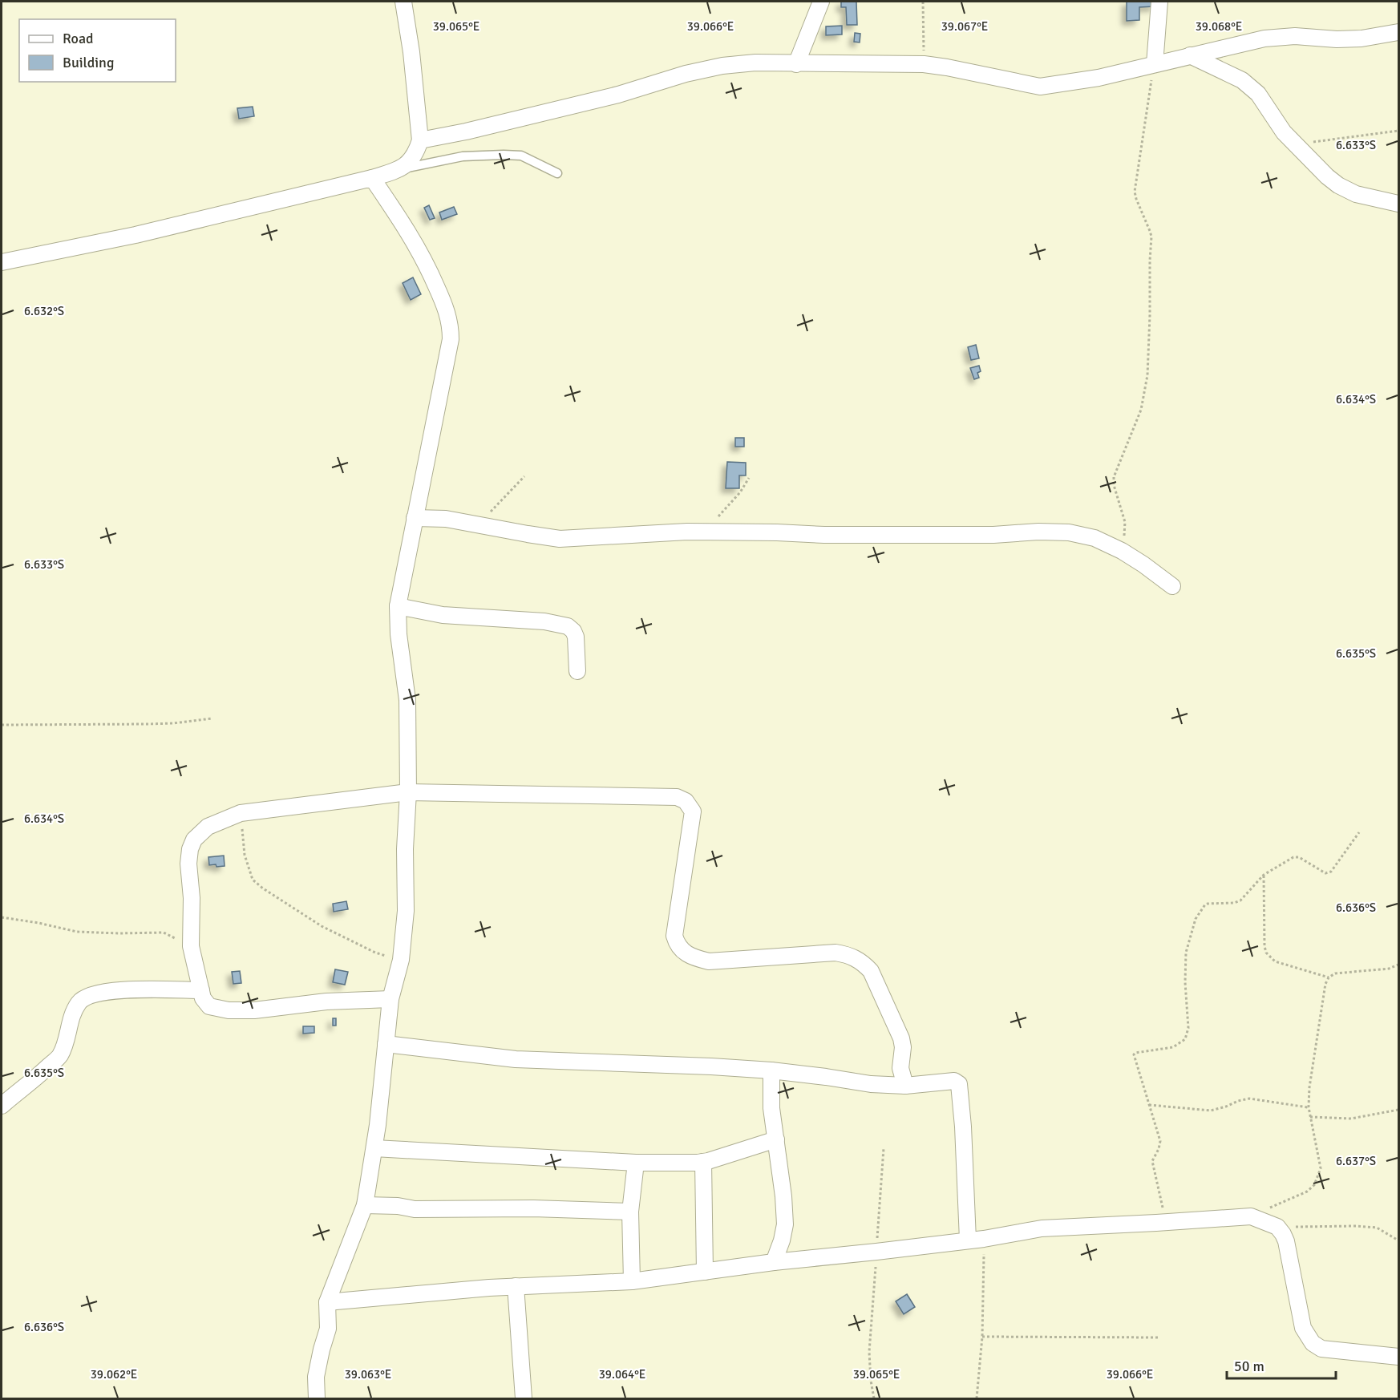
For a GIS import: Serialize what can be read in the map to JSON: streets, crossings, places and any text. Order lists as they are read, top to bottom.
{
  "legend": ["Road", "Building"],
  "scale_bar": "50 m",
  "coordinates": [
    "39.068°E",
    "39.065°E",
    "39.066°E",
    "39.067°E",
    "6.633°S",
    "6.632°S",
    "6.634°S",
    "6.635°S",
    "6.636°S",
    "6.637°S",
    "39.062°E",
    "39.063°E",
    "39.064°E"
  ]
}
